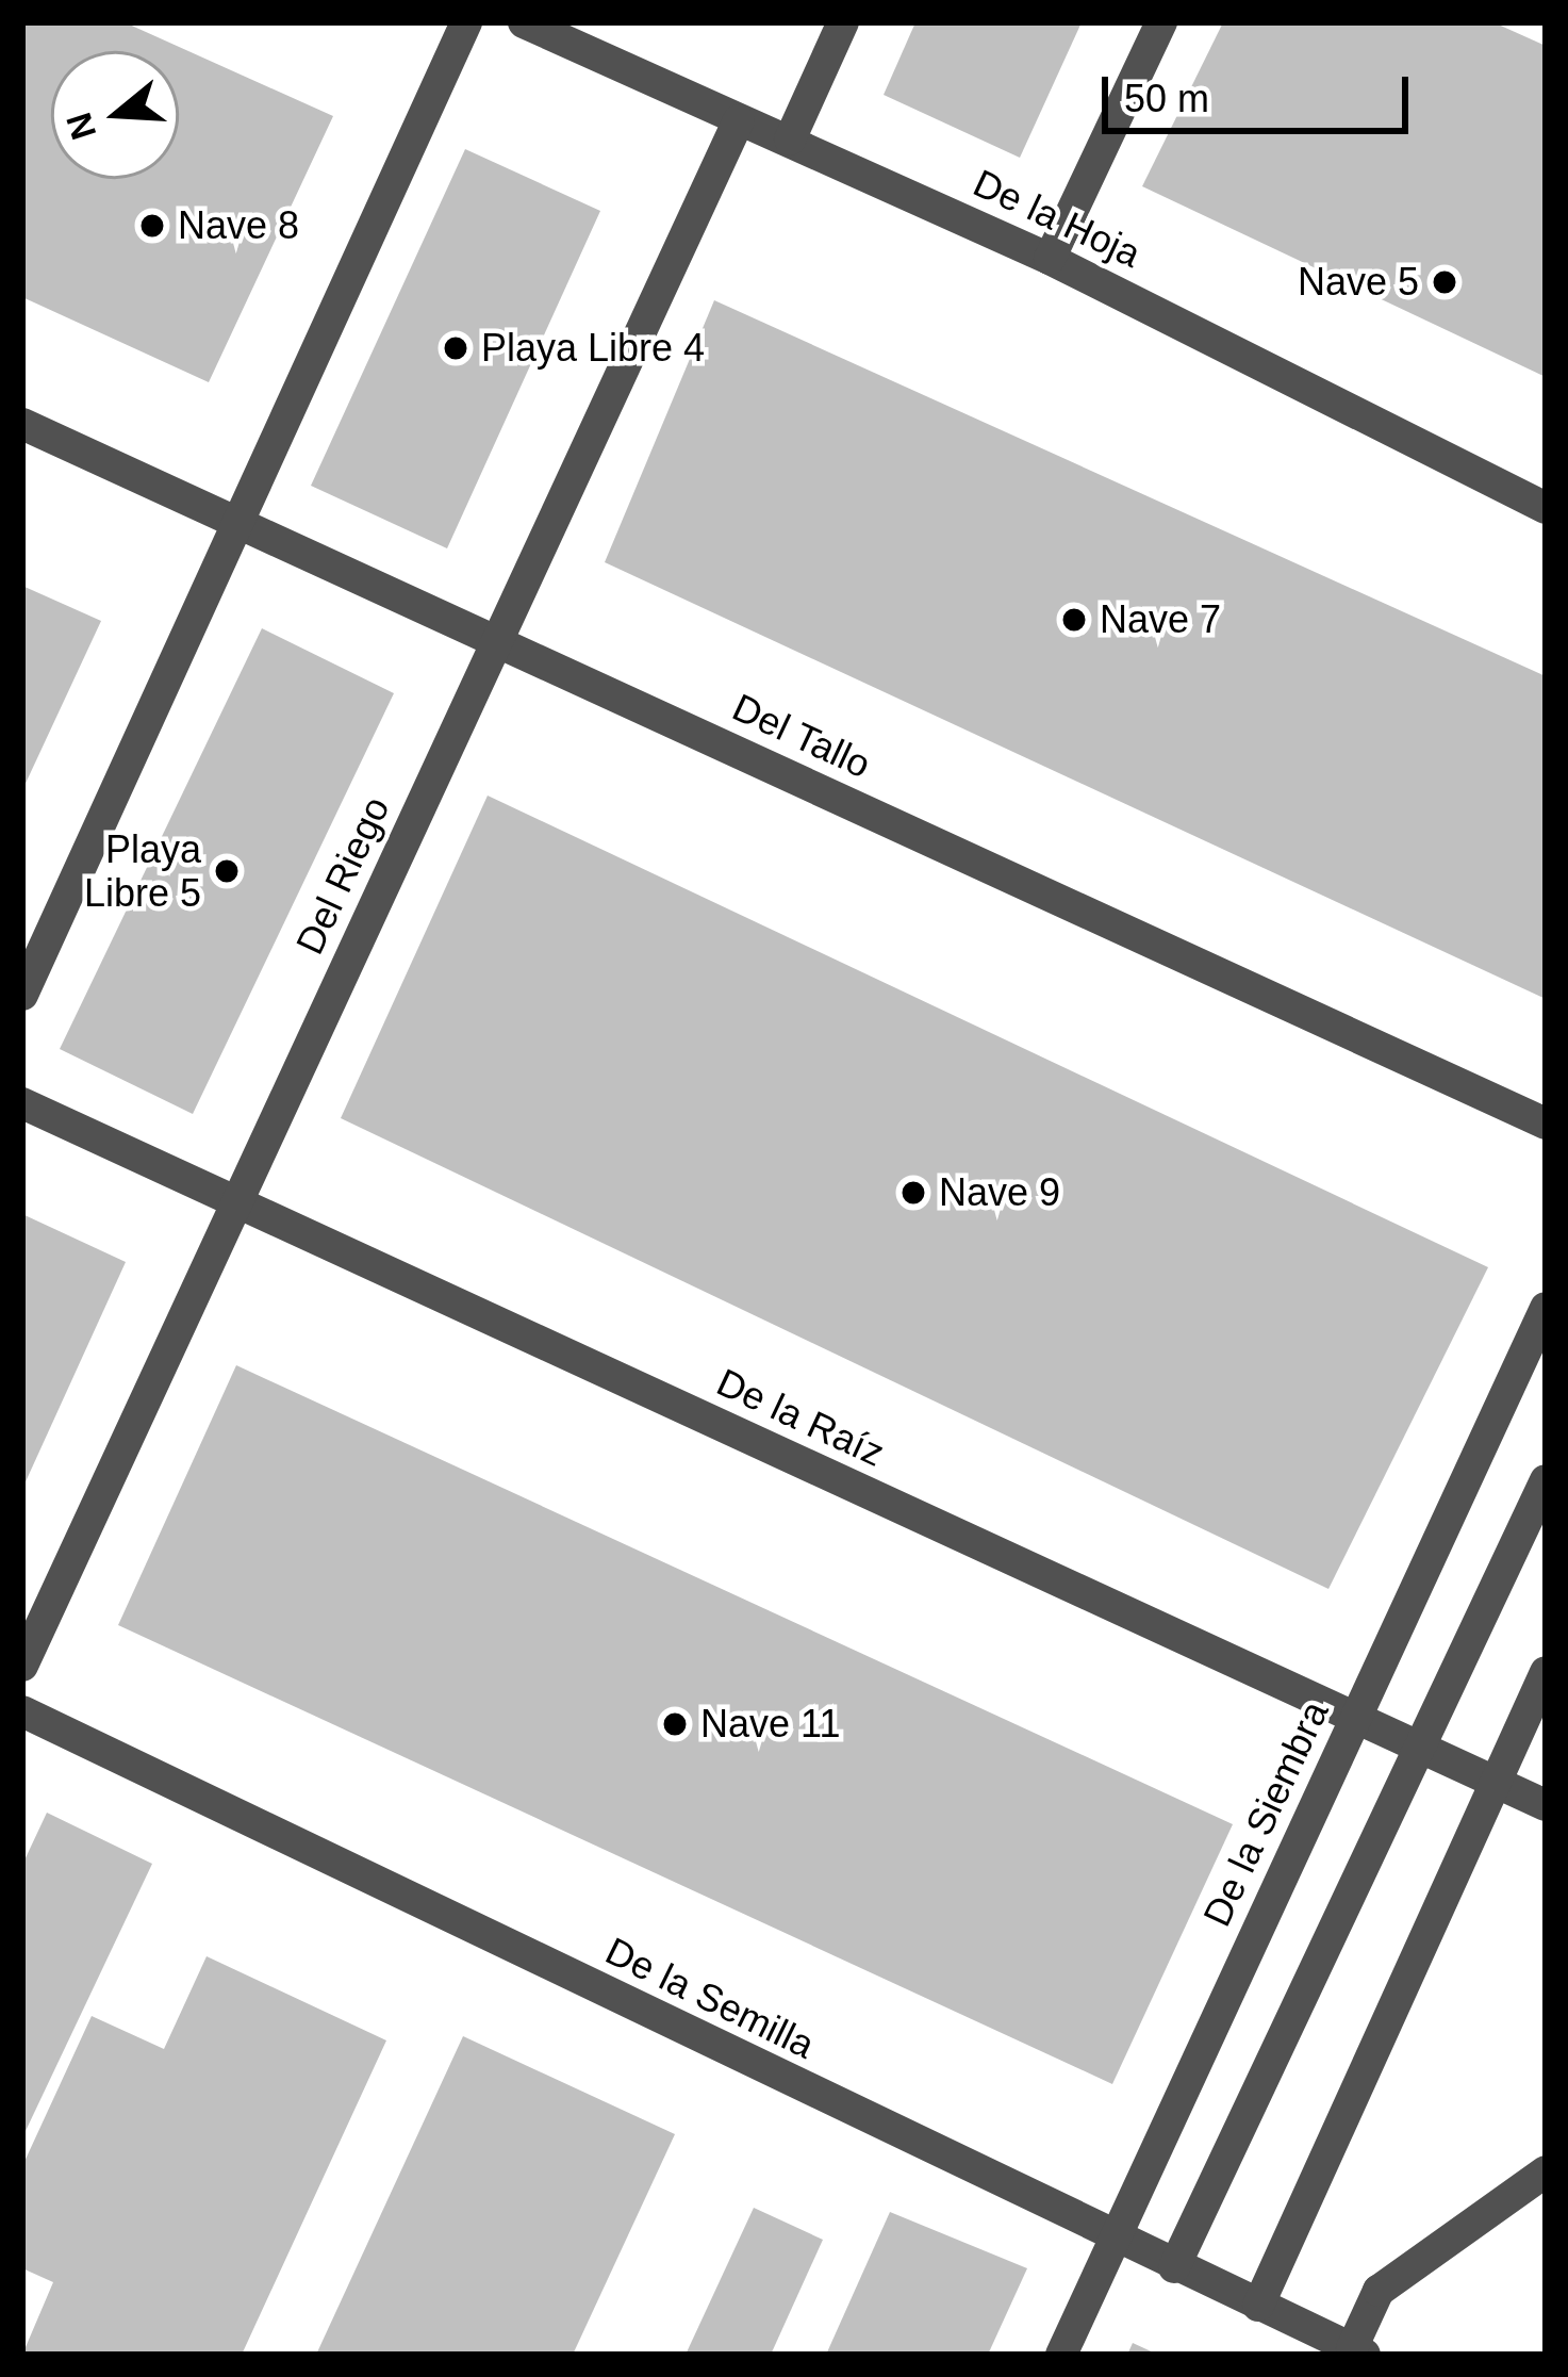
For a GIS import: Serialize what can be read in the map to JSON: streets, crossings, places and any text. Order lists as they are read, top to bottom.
{
  "streets": {
    "lane": [
      "De la Hoja",
      "Del Tallo",
      "Del Riego",
      "De la Raíz",
      "De la Siembra",
      "De la Semilla"
    ]
  },
  "crossings": [
    ["De la Hoja", "Del Riego"],
    ["Del Tallo", "Del Riego"],
    ["Del Riego", "De la Raíz"],
    ["De la Raíz", "De la Siembra"],
    ["De la Siembra", "De la Semilla"]
  ],
  "places": [
    "Nave 8",
    "Nave 5",
    "Playa Libre 4",
    "Nave 7",
    "Playa Libre 5",
    "Nave 9",
    "Nave 11"
  ],
  "scale_bar": "50 m",
  "north": "left"
}
